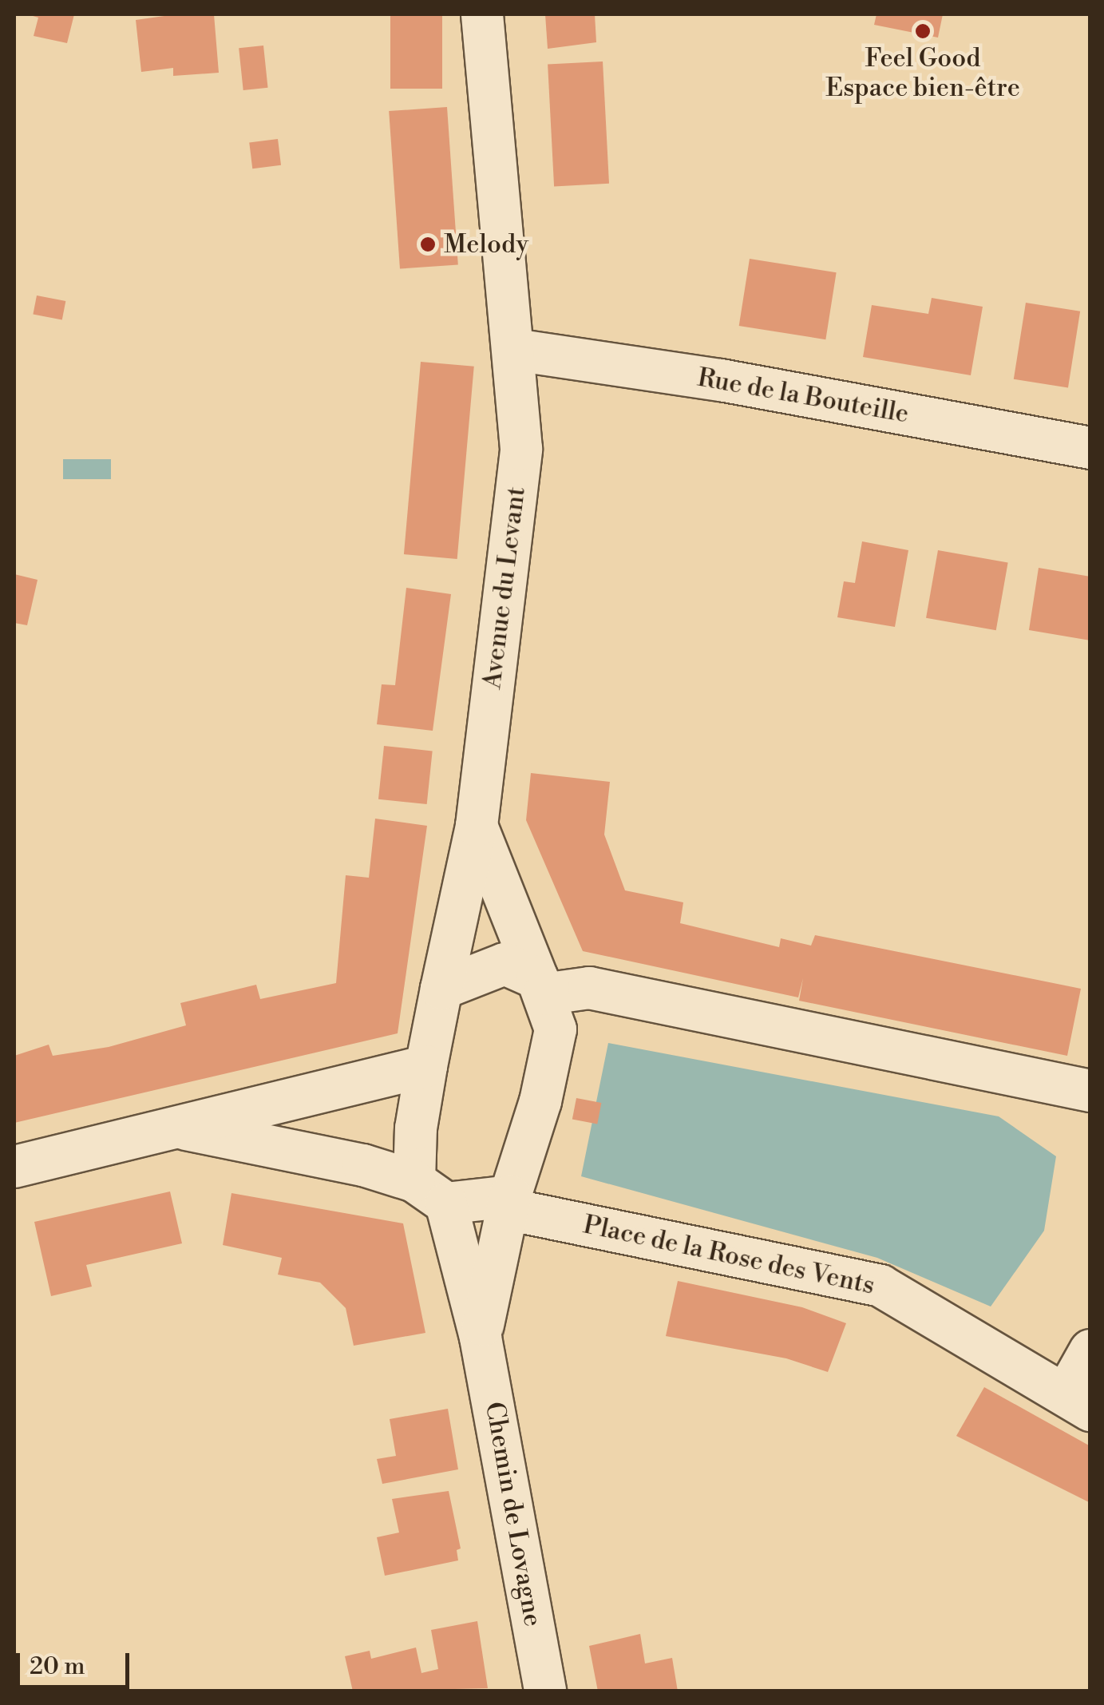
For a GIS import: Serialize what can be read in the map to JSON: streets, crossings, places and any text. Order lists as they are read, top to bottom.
{
  "streets": {
    "street": [
      "Rue de la Bouteille",
      "Avenue du Levant",
      "Place de la Rose des Vents",
      "Chemin de Lovagne"
    ]
  },
  "crossings": [
    ["Rue de la Bouteille", "Avenue du Levant"],
    ["Avenue du Levant", "Place de la Rose des Vents"],
    ["Avenue du Levant", "Chemin de Lovagne"],
    ["Place de la Rose des Vents", "Chemin de Lovagne"]
  ],
  "places": ["Feel Good Espace bien-être", "Melody"],
  "scale_bar": "20 m"
}
